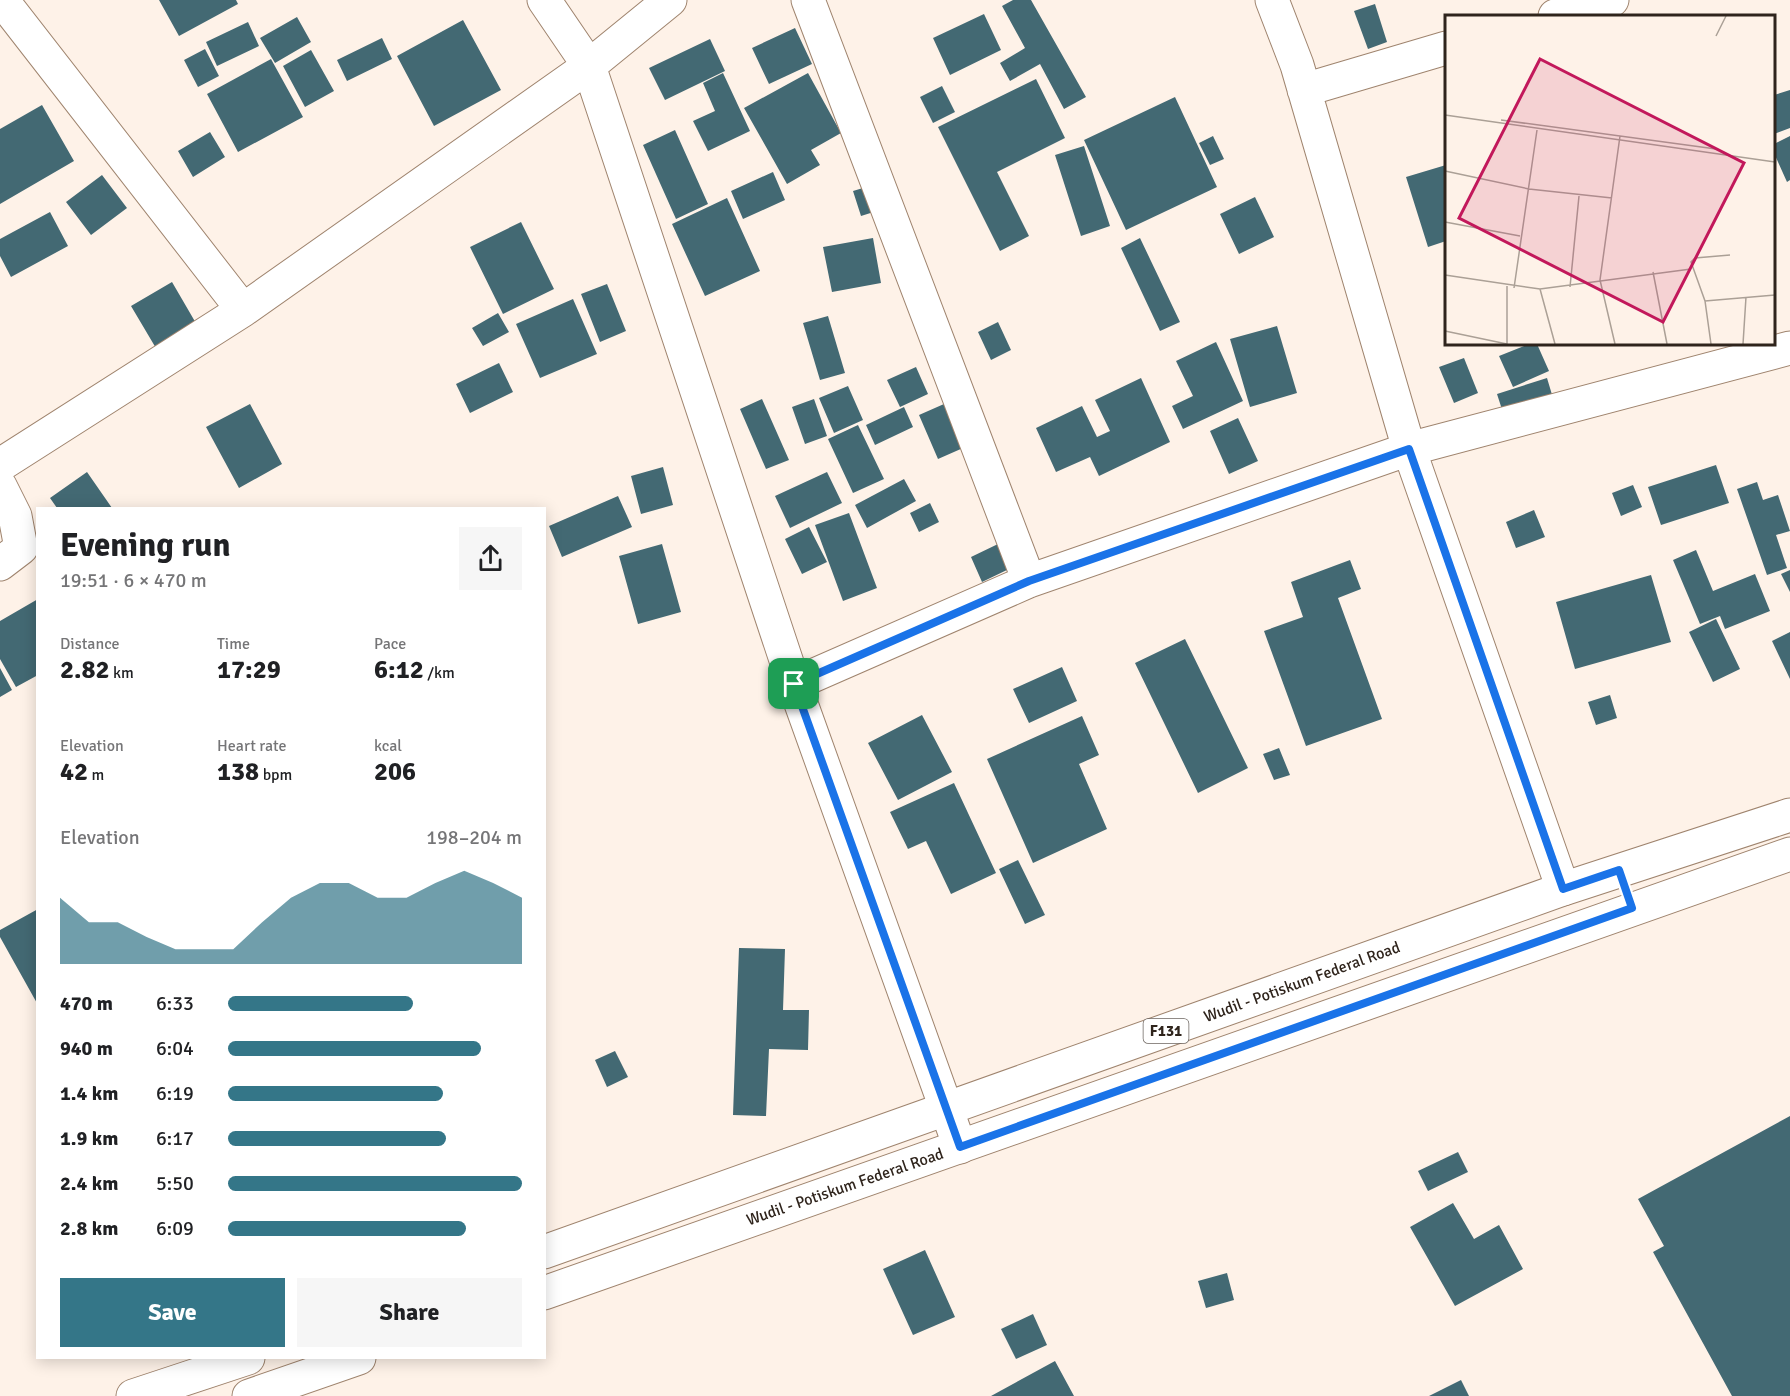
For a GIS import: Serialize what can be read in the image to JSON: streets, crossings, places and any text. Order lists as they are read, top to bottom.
{
  "streets": {
    "street": ["Wudil - Potiskum Federal Road", "F131"]
  },
  "page": {
    "heading": ["Evening run", "19:51 · 6 × 470 m"],
    "stats": [
      ["Distance", "2.82 km"],
      ["Time", "17:29"],
      ["Pace", "6:12 /km"],
      ["Elevation", "42 m"],
      ["Heart rate", "138 bpm"],
      ["kcal", "206"]
    ],
    "chart": ["Elevation", "198–204 m"],
    "list": [
      {
        "name": "470 m",
        "note": "6:33"
      },
      {
        "name": "940 m",
        "note": "6:04"
      },
      {
        "name": "1.4 km",
        "note": "6:19"
      },
      {
        "name": "1.9 km",
        "note": "6:17"
      },
      {
        "name": "2.4 km",
        "note": "5:50"
      },
      {
        "name": "2.8 km",
        "note": "6:09"
      }
    ],
    "buttons": ["Save", "Share"]
  }
}
